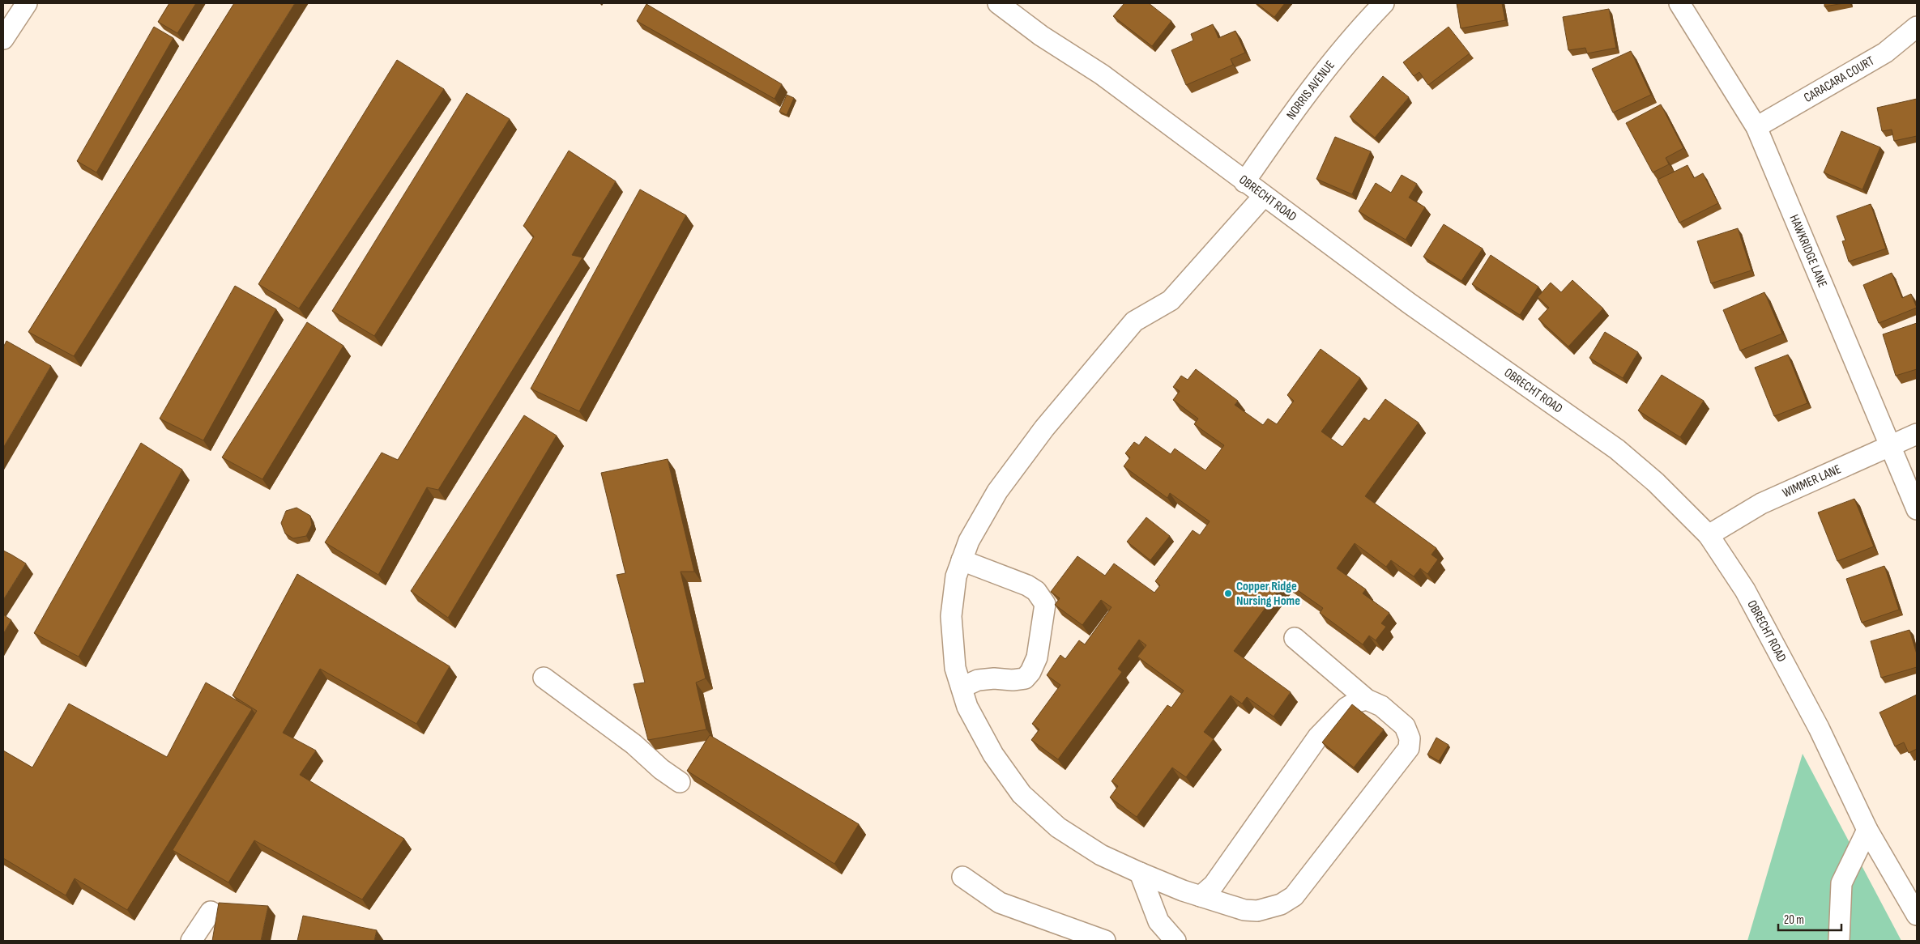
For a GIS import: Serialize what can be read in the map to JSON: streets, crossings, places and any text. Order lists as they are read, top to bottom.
{
  "streets": {
    "street": [
      "CARACARA COURT",
      "NORRIS AVENUE",
      "OBRECHT ROAD",
      "HAWKRIDGE LANE",
      "WIMMER LANE"
    ]
  },
  "crossings": [
    ["CARACARA COURT", "HAWKRIDGE LANE"],
    ["NORRIS AVENUE", "OBRECHT ROAD"],
    ["OBRECHT ROAD", "WIMMER LANE"],
    ["HAWKRIDGE LANE", "WIMMER LANE"]
  ],
  "places": ["Copper Ridge Nursing Home"],
  "scale_bar": "20 m"
}
